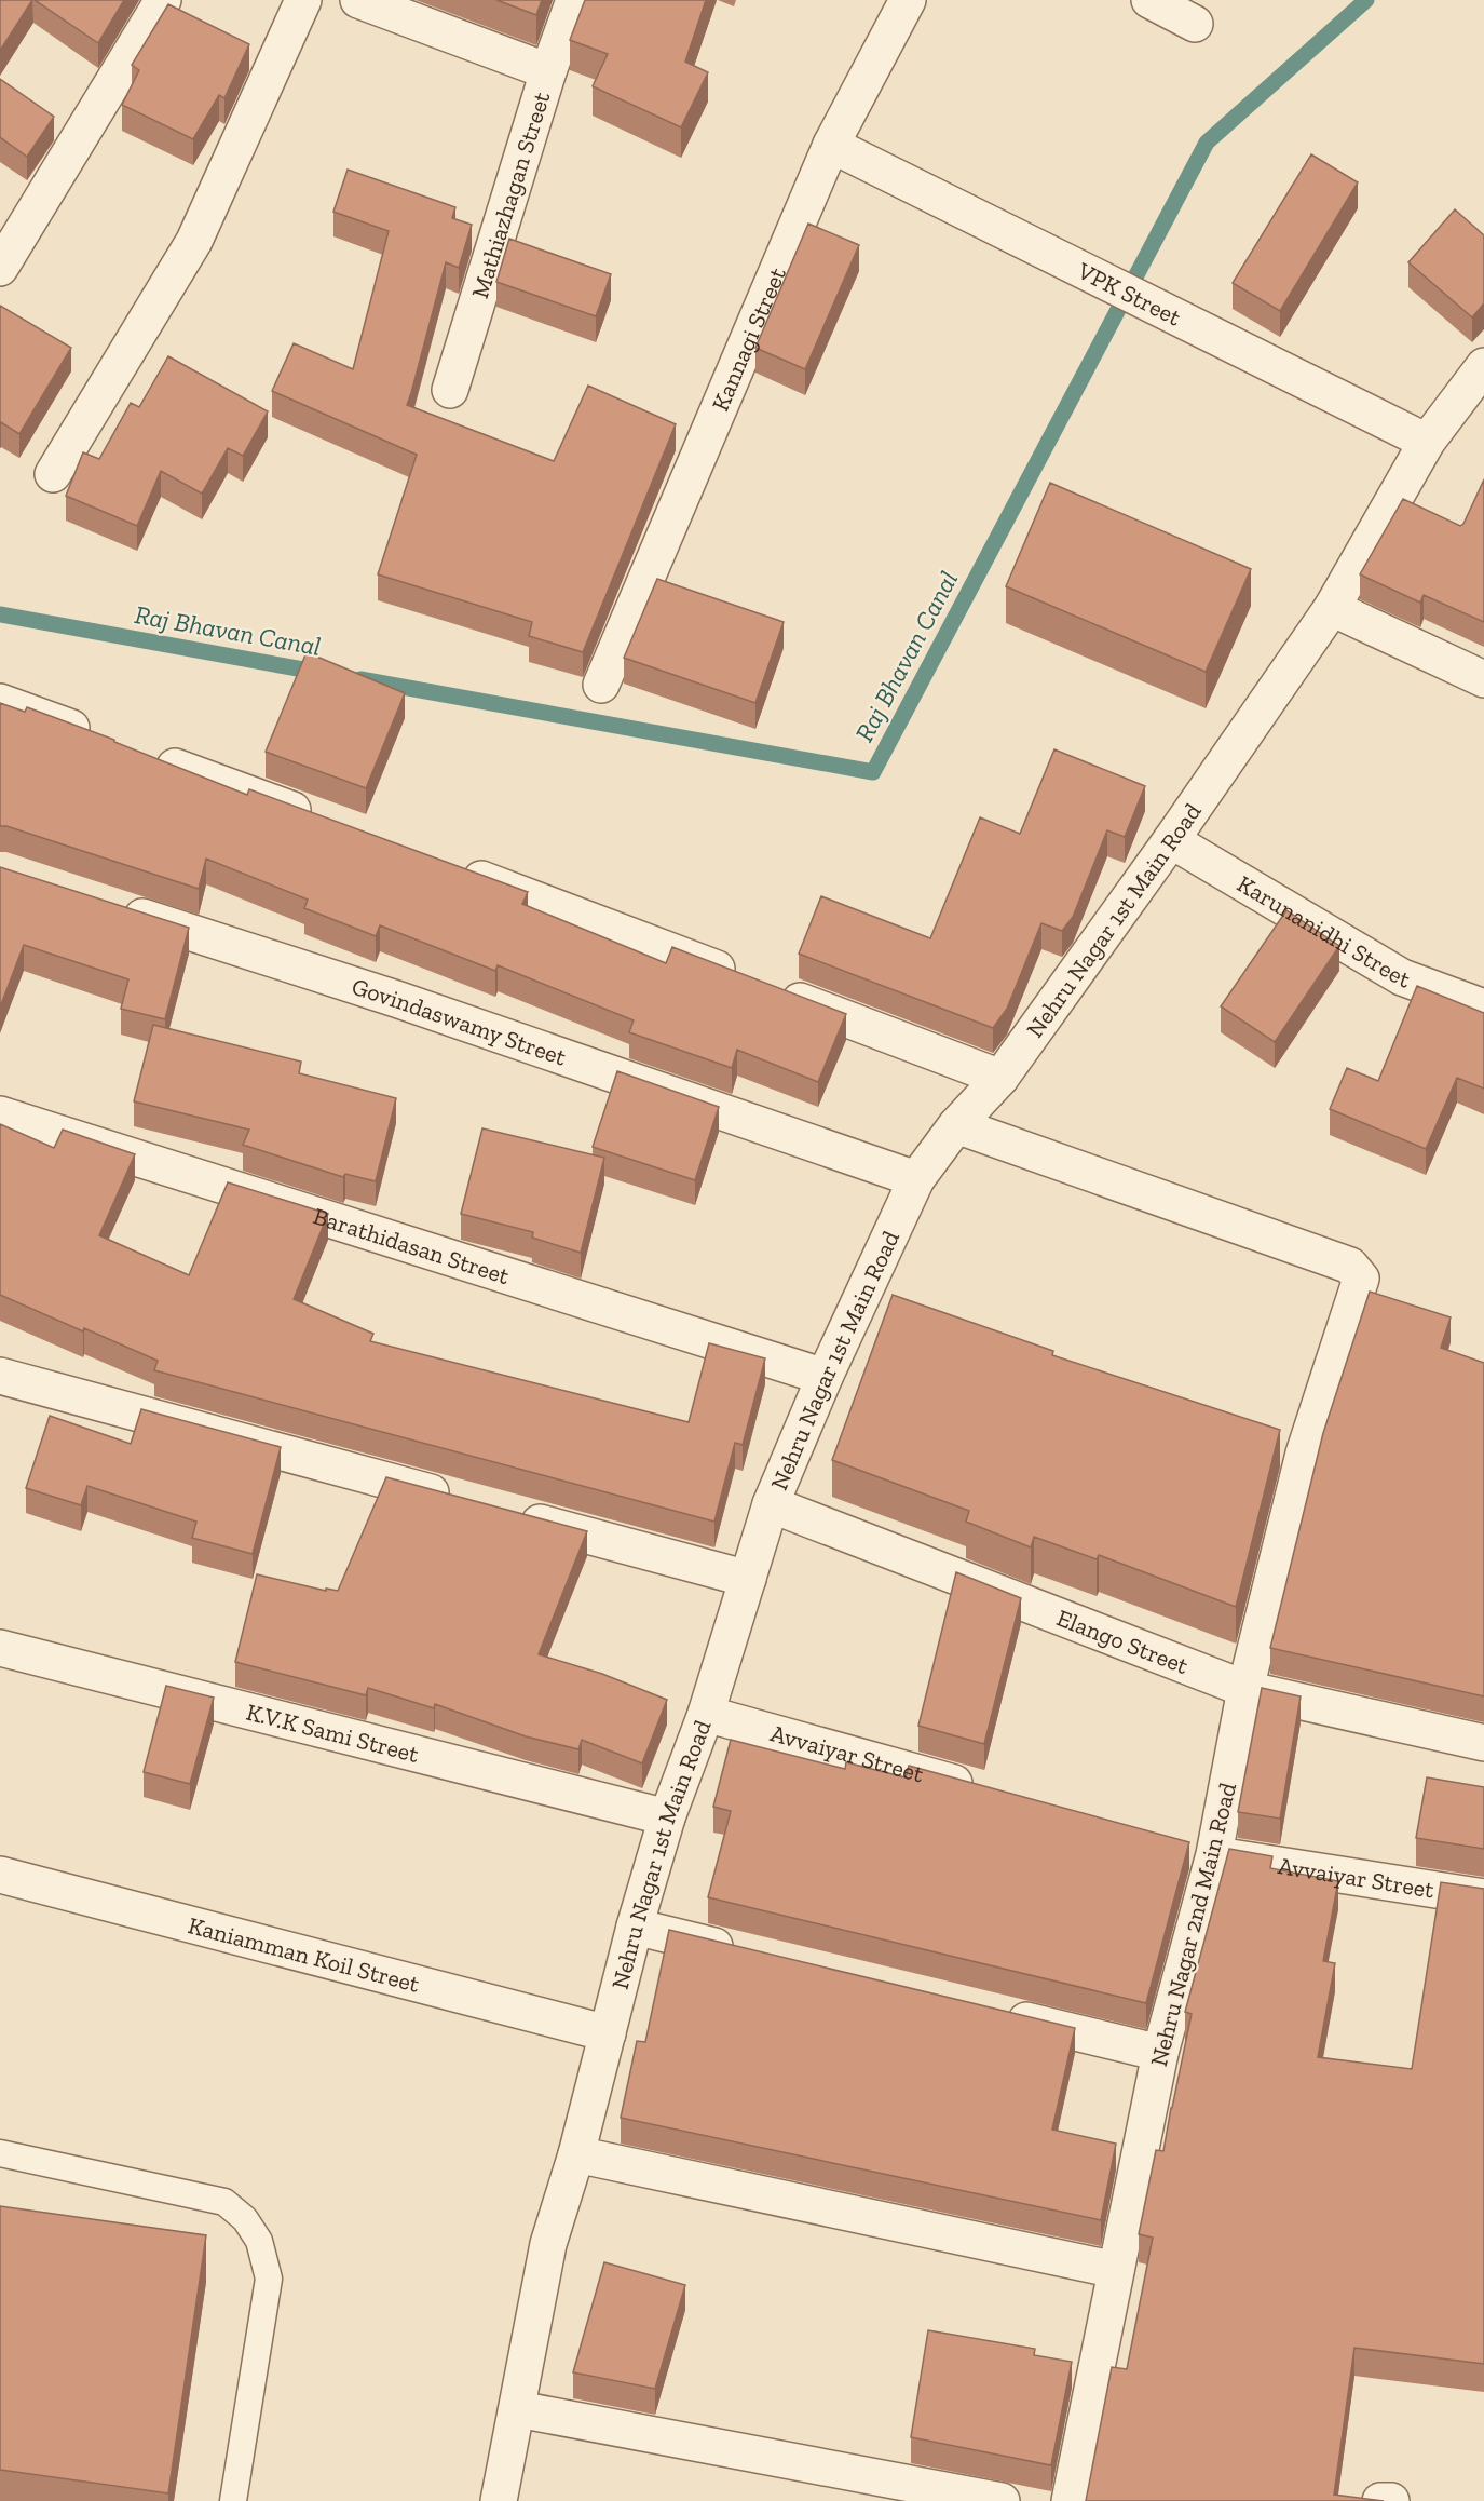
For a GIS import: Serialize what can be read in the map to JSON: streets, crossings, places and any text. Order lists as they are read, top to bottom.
{
  "streets": {
    "street": [
      "Mathiazhagan Street",
      "VPK Street",
      "Kannagi Street",
      "Nehru Nagar 1st Main Road",
      "Karunanidhi Street",
      "Govindaswamy Street",
      "Barathidasan Street",
      "Elango Street",
      "K.V.K Sami Street",
      "Avvaiyar Street",
      "Nehru Nagar 2nd Main Road",
      "Kaniamman Koil Street"
    ]
  },
  "crossings": [
    ["VPK Street", "Kannagi Street"],
    ["VPK Street", "Nehru Nagar 1st Main Road"],
    ["Nehru Nagar 1st Main Road", "Karunanidhi Street"],
    ["Nehru Nagar 1st Main Road", "Govindaswamy Street"],
    ["Nehru Nagar 1st Main Road", "Barathidasan Street"],
    ["Nehru Nagar 1st Main Road", "Elango Street"],
    ["Nehru Nagar 1st Main Road", "K.V.K Sami Street"],
    ["Nehru Nagar 1st Main Road", "Avvaiyar Street"],
    ["Nehru Nagar 1st Main Road", "Nehru Nagar 2nd Main Road"],
    ["Nehru Nagar 1st Main Road", "Kaniamman Koil Street"],
    ["Elango Street", "Nehru Nagar 2nd Main Road"],
    ["Avvaiyar Street", "Nehru Nagar 2nd Main Road"]
  ],
  "water": ["Raj Bhavan Canal"]
}
